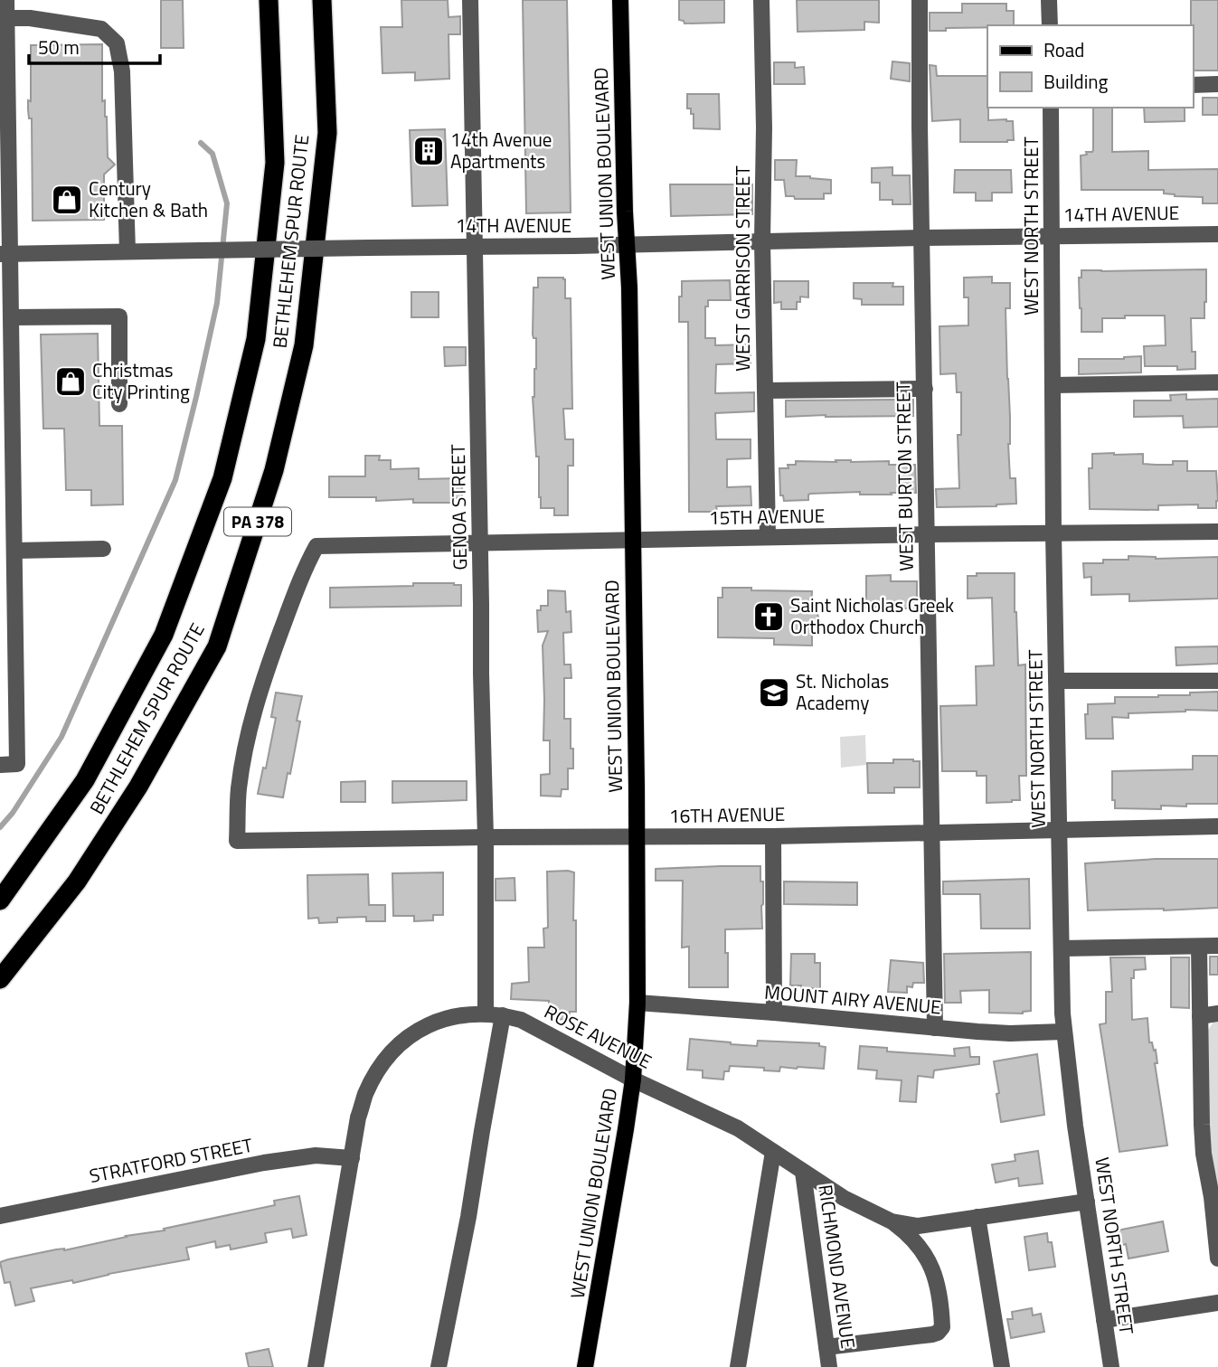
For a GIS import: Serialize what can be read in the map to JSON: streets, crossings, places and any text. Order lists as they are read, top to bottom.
{
  "streets": {
    "highway": ["BETHLEHEM SPUR ROUTE", "PA 378"],
    "main road": ["WEST UNION BOULEVARD"],
    "street": [
      "14TH AVENUE",
      "WEST NORTH STREET",
      "WEST GARRISON STREET",
      "WEST BURTON STREET",
      "GENOA STREET",
      "15TH AVENUE",
      "16TH AVENUE",
      "MOUNT AIRY AVENUE",
      "ROSE AVENUE",
      "STRATFORD STREET",
      "RICHMOND AVENUE"
    ]
  },
  "crossings": [
    ["WEST UNION BOULEVARD", "14TH AVENUE"],
    ["WEST UNION BOULEVARD", "15TH AVENUE"],
    ["WEST UNION BOULEVARD", "16TH AVENUE"],
    ["WEST UNION BOULEVARD", "MOUNT AIRY AVENUE"],
    ["WEST UNION BOULEVARD", "ROSE AVENUE"],
    ["14TH AVENUE", "WEST NORTH STREET"],
    ["14TH AVENUE", "WEST GARRISON STREET"],
    ["14TH AVENUE", "WEST BURTON STREET"],
    ["14TH AVENUE", "GENOA STREET"],
    ["WEST NORTH STREET", "15TH AVENUE"],
    ["WEST NORTH STREET", "16TH AVENUE"],
    ["WEST NORTH STREET", "MOUNT AIRY AVENUE"],
    ["WEST NORTH STREET", "ROSE AVENUE"],
    ["WEST GARRISON STREET", "15TH AVENUE"],
    ["WEST BURTON STREET", "15TH AVENUE"],
    ["WEST BURTON STREET", "16TH AVENUE"],
    ["WEST BURTON STREET", "MOUNT AIRY AVENUE"],
    ["GENOA STREET", "15TH AVENUE"],
    ["GENOA STREET", "16TH AVENUE"],
    ["GENOA STREET", "ROSE AVENUE"],
    ["15TH AVENUE", "16TH AVENUE"],
    ["ROSE AVENUE", "STRATFORD STREET"],
    ["ROSE AVENUE", "RICHMOND AVENUE"]
  ],
  "places": {
    "building": ["14th Avenue Apartments"],
    "shop": ["Century Kitchen & Bath", "Christmas City Printing"],
    "church": ["Saint Nicholas Greek Orthodox Church"],
    "school or university": ["St. Nicholas Academy"]
  },
  "legend": ["Road", "Building"],
  "scale_bar": "50 m"
}
